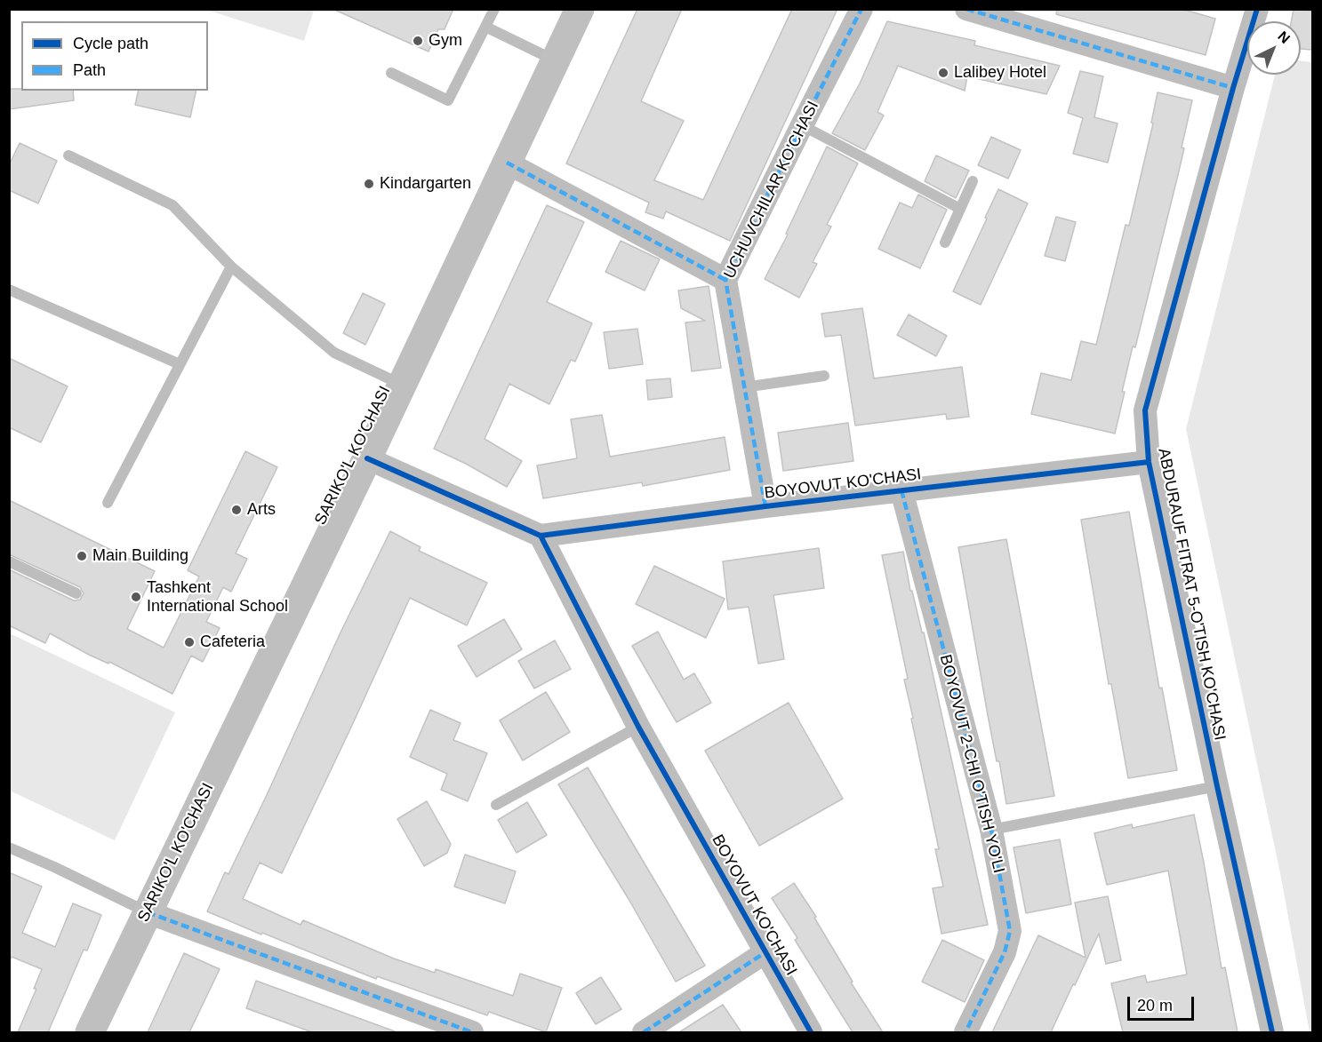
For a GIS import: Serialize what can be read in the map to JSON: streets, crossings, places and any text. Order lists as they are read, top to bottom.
{
  "streets": {
    "main road": ["SARIKO'L KO'CHASI"],
    "street": [
      "UCHUVCHILAR KO'CHASI",
      "BOYOVUT KO'CHASI",
      "ABDURAUF FITRAT 5-O'TISH KO'CHASI",
      "BOYOVUT 2-CHI O'TISH YO'LI"
    ]
  },
  "crossings": [
    ["UCHUVCHILAR KO'CHASI", "BOYOVUT KO'CHASI"],
    ["BOYOVUT KO'CHASI", "ABDURAUF FITRAT 5-O'TISH KO'CHASI"],
    ["BOYOVUT KO'CHASI", "BOYOVUT 2-CHI O'TISH YO'LI"]
  ],
  "places": [
    "Gym",
    "Lalibey Hotel",
    "Kindargarten",
    "Arts",
    "Main Building",
    "Tashkent International School",
    "Cafeteria"
  ],
  "legend": ["Cycle path", "Path"],
  "scale_bar": "20 m",
  "north": "top right"
}
